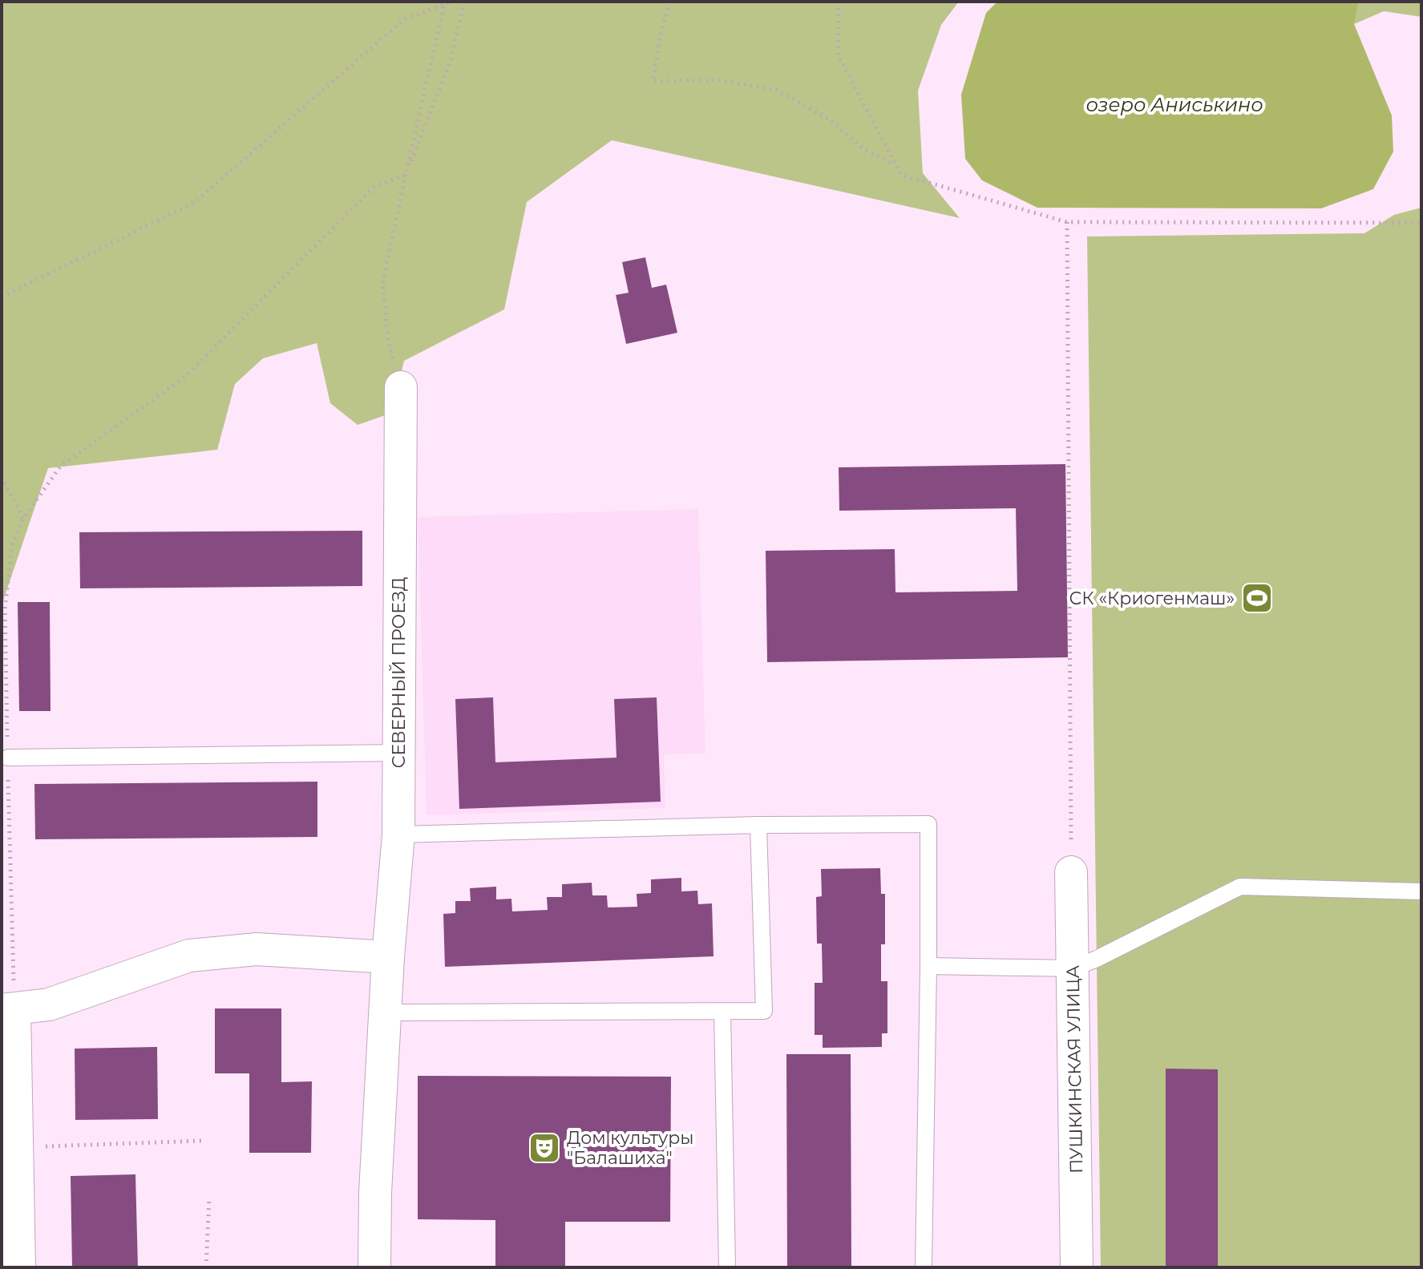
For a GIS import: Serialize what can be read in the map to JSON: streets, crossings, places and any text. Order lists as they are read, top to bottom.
{
  "streets": {
    "street": ["СЕВЕРНЫЙ ПРОЕЗД", "ПУШКИНСКАЯ УЛИЦА"]
  },
  "water": ["озеро Аниськино"],
  "places": {
    "sports": ["СК «Криогенмаш»"],
    "theatre": ["Дом культуры \"Балашиха\""]
  }
}
